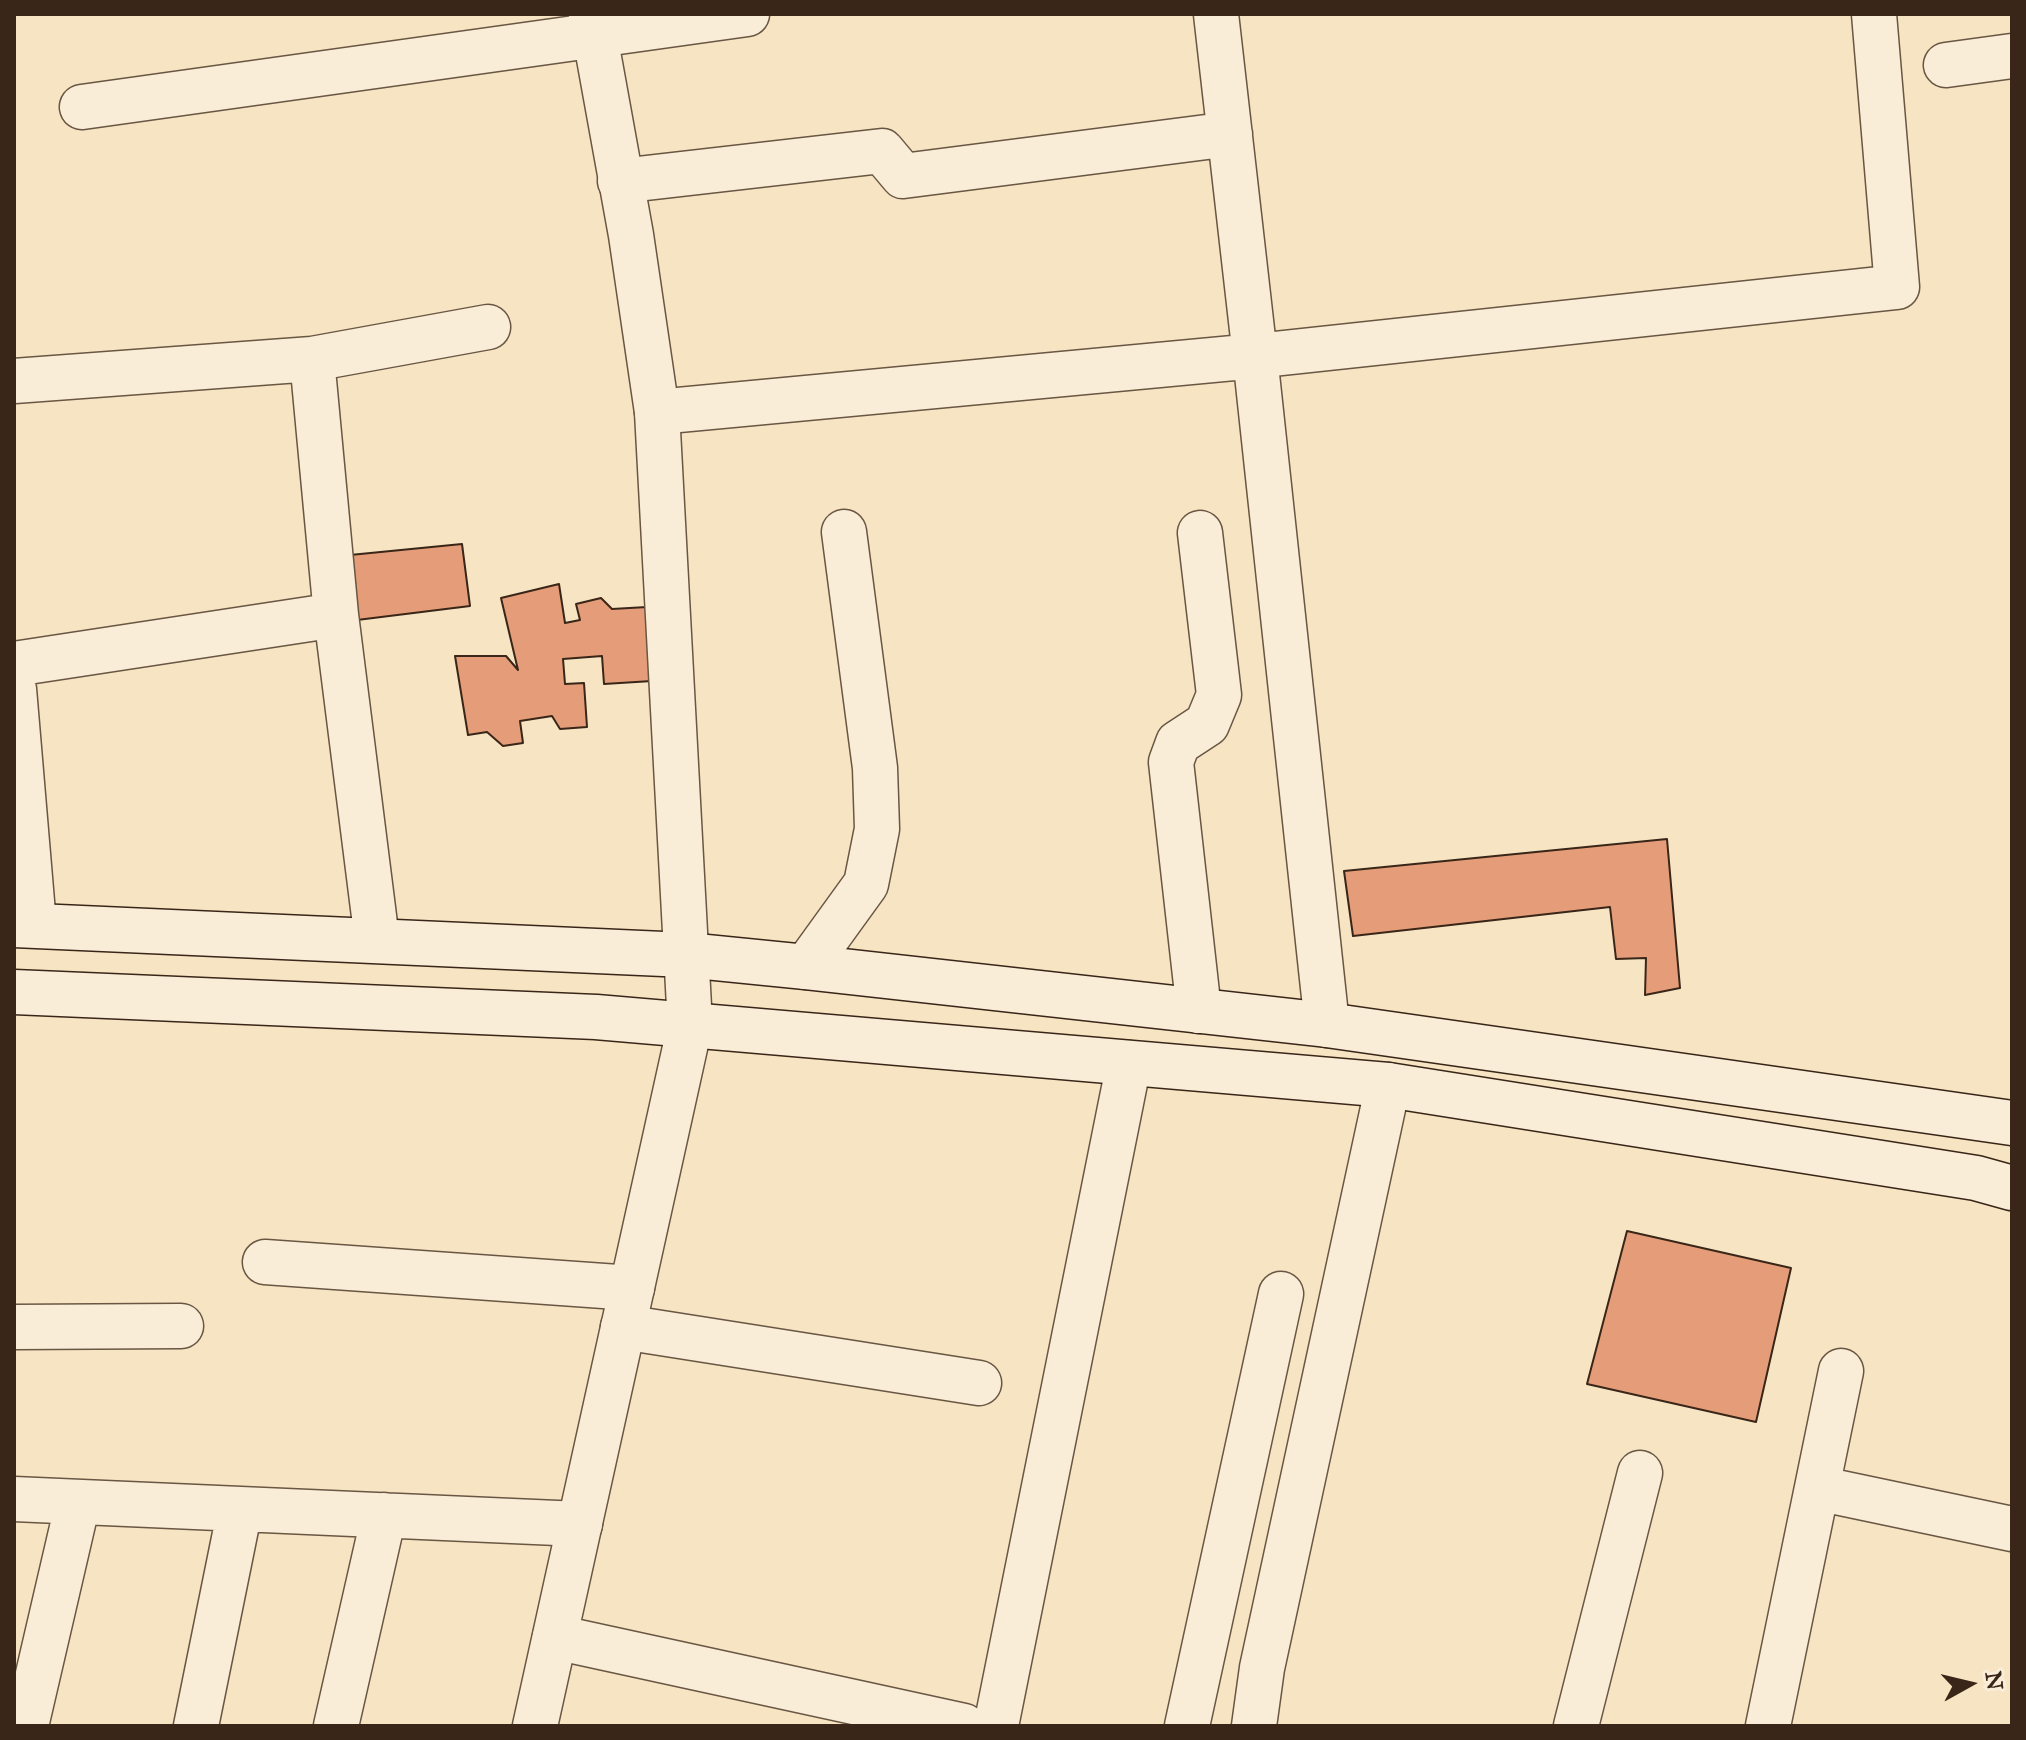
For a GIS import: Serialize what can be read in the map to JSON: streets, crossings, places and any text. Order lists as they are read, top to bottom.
{
  "north": "right"
}
